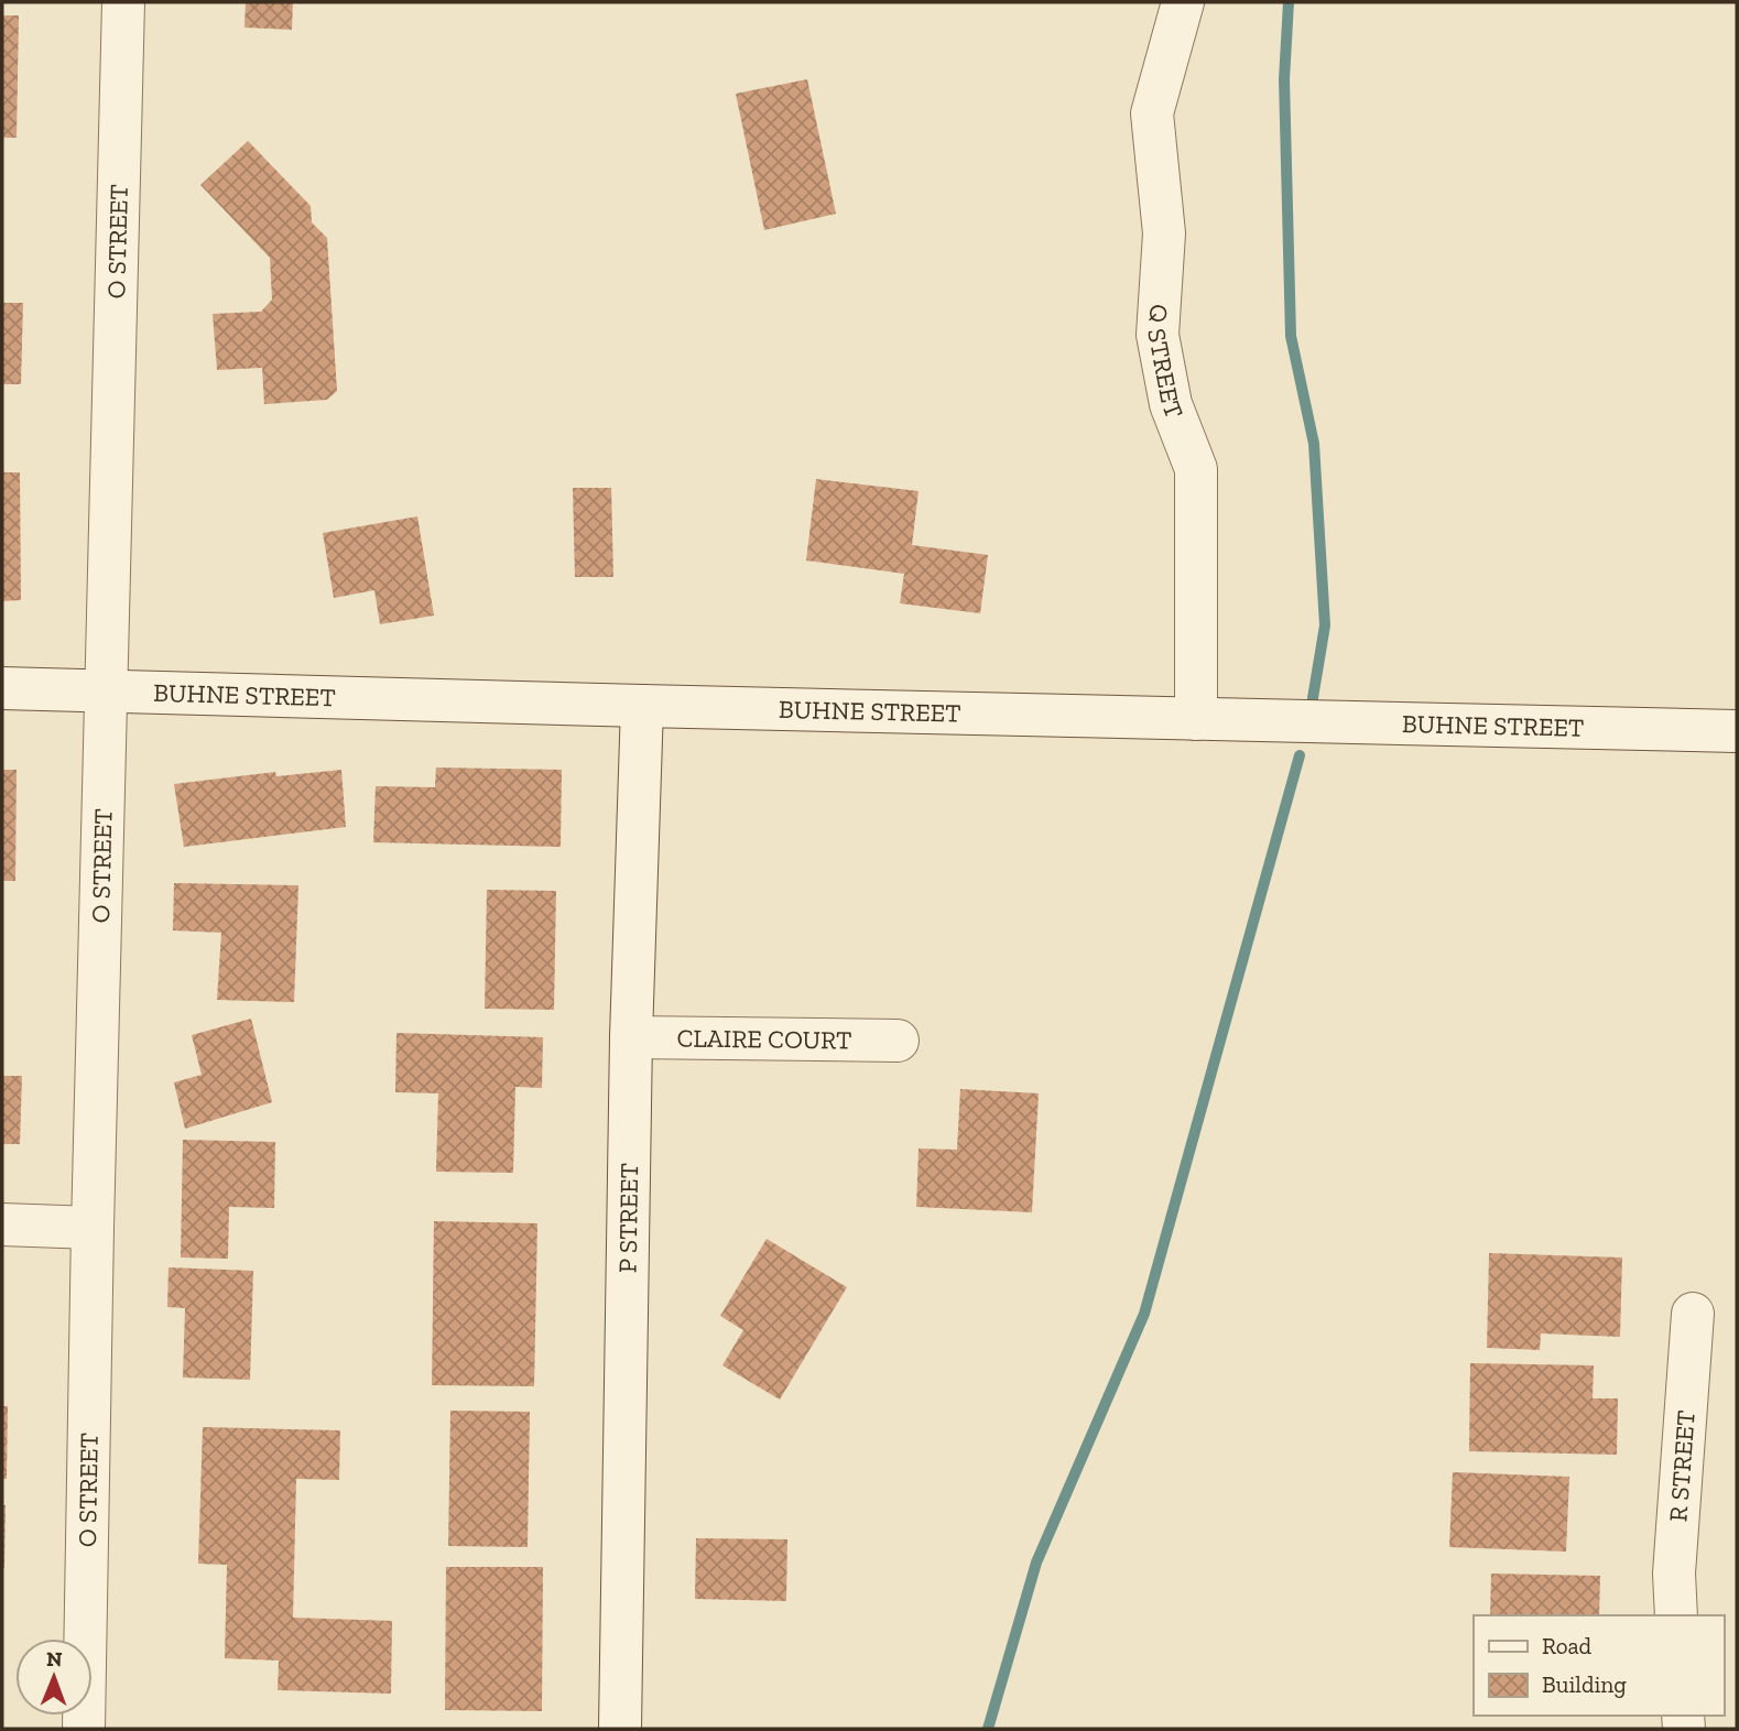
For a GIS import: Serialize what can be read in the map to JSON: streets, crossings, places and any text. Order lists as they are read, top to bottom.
{
  "streets": {
    "street": [
      "O STREET",
      "Q STREET",
      "BUHNE STREET",
      "CLAIRE COURT",
      "P STREET",
      "R STREET"
    ]
  },
  "crossings": [
    ["O STREET", "BUHNE STREET"],
    ["Q STREET", "BUHNE STREET"],
    ["BUHNE STREET", "P STREET"],
    ["CLAIRE COURT", "P STREET"]
  ],
  "legend": ["Road", "Building"],
  "north": "top"
}
